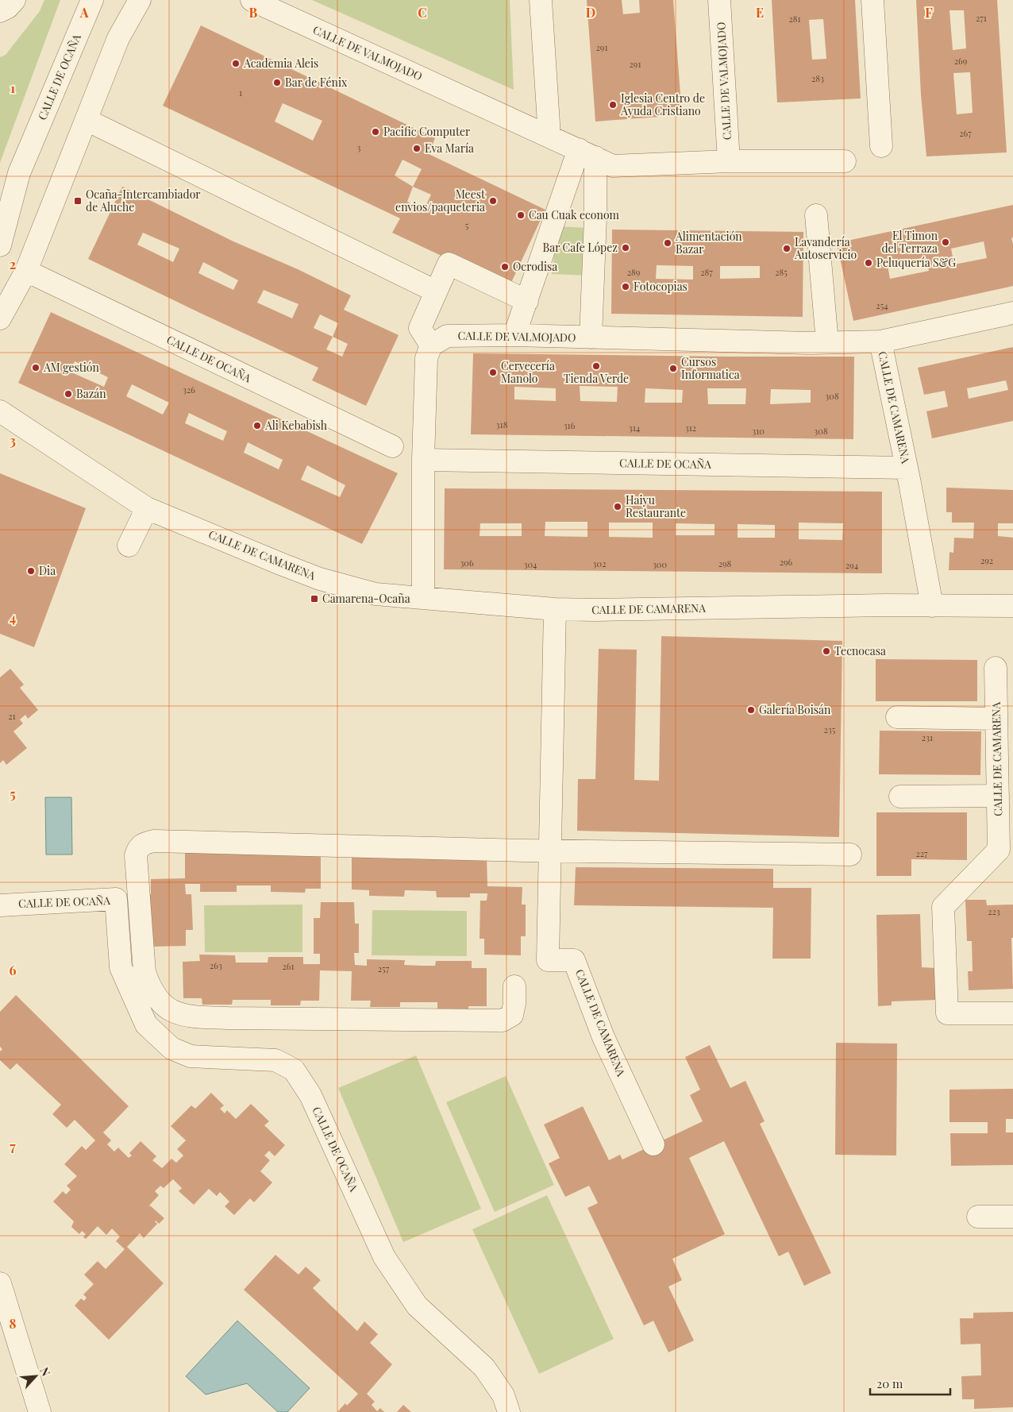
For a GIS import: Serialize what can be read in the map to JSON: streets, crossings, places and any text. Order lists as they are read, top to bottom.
{
  "streets": {
    "street": ["CALLE DE VALMOJADO", "CALLE DE OCAÑA", "CALLE DE CAMARENA"]
  },
  "crossings": [
    ["CALLE DE OCAÑA", "CALLE DE CAMARENA"]
  ],
  "places": {
    "other": [
      "Academia Aleis",
      "Bar de Fénix",
      "Iglesia Centro de Ayuda Cristiano",
      "Pacific Computer",
      "Eva María",
      "Meest envios/paqueteria",
      "Cau Cuak econom",
      "El Timon del Terraza",
      "Alimentación Bazar",
      "Bar Cafe López",
      "Lavandería Autoservicio",
      "Peluquería S&G",
      "Ocrodisa",
      "Fotocopias",
      "Tienda Verde",
      "AM gestión",
      "Cursos Informatica",
      "Cervecería Manolo",
      "Bazán",
      "Ali Kebabish",
      "Haiyu Restaurante",
      "Dia",
      "Tecnocasa",
      "Galería Boisán"
    ],
    "transit": ["Ocaña-Intercambiador de Aluche", "Camarena-Ocaña"]
  },
  "house_numbers": [
    "271",
    "281",
    "291",
    "269",
    "291",
    "283",
    "1",
    "267",
    "3",
    "5",
    "289",
    "287",
    "285",
    "254",
    "326",
    "308",
    "318",
    "316",
    "314",
    "312",
    "310",
    "308",
    "292",
    "296",
    "306",
    "302",
    "298",
    "304",
    "300",
    "294",
    "21",
    "235",
    "231",
    "227",
    "223",
    "263",
    "261",
    "257"
  ],
  "scale_bar": "20 m",
  "north": "top right",
  "grid": {
    "columns": [
      "A",
      "B",
      "C",
      "D",
      "E",
      "F"
    ],
    "rows": [
      "1",
      "2",
      "3",
      "4",
      "5",
      "6",
      "7",
      "8"
    ]
  }
}
